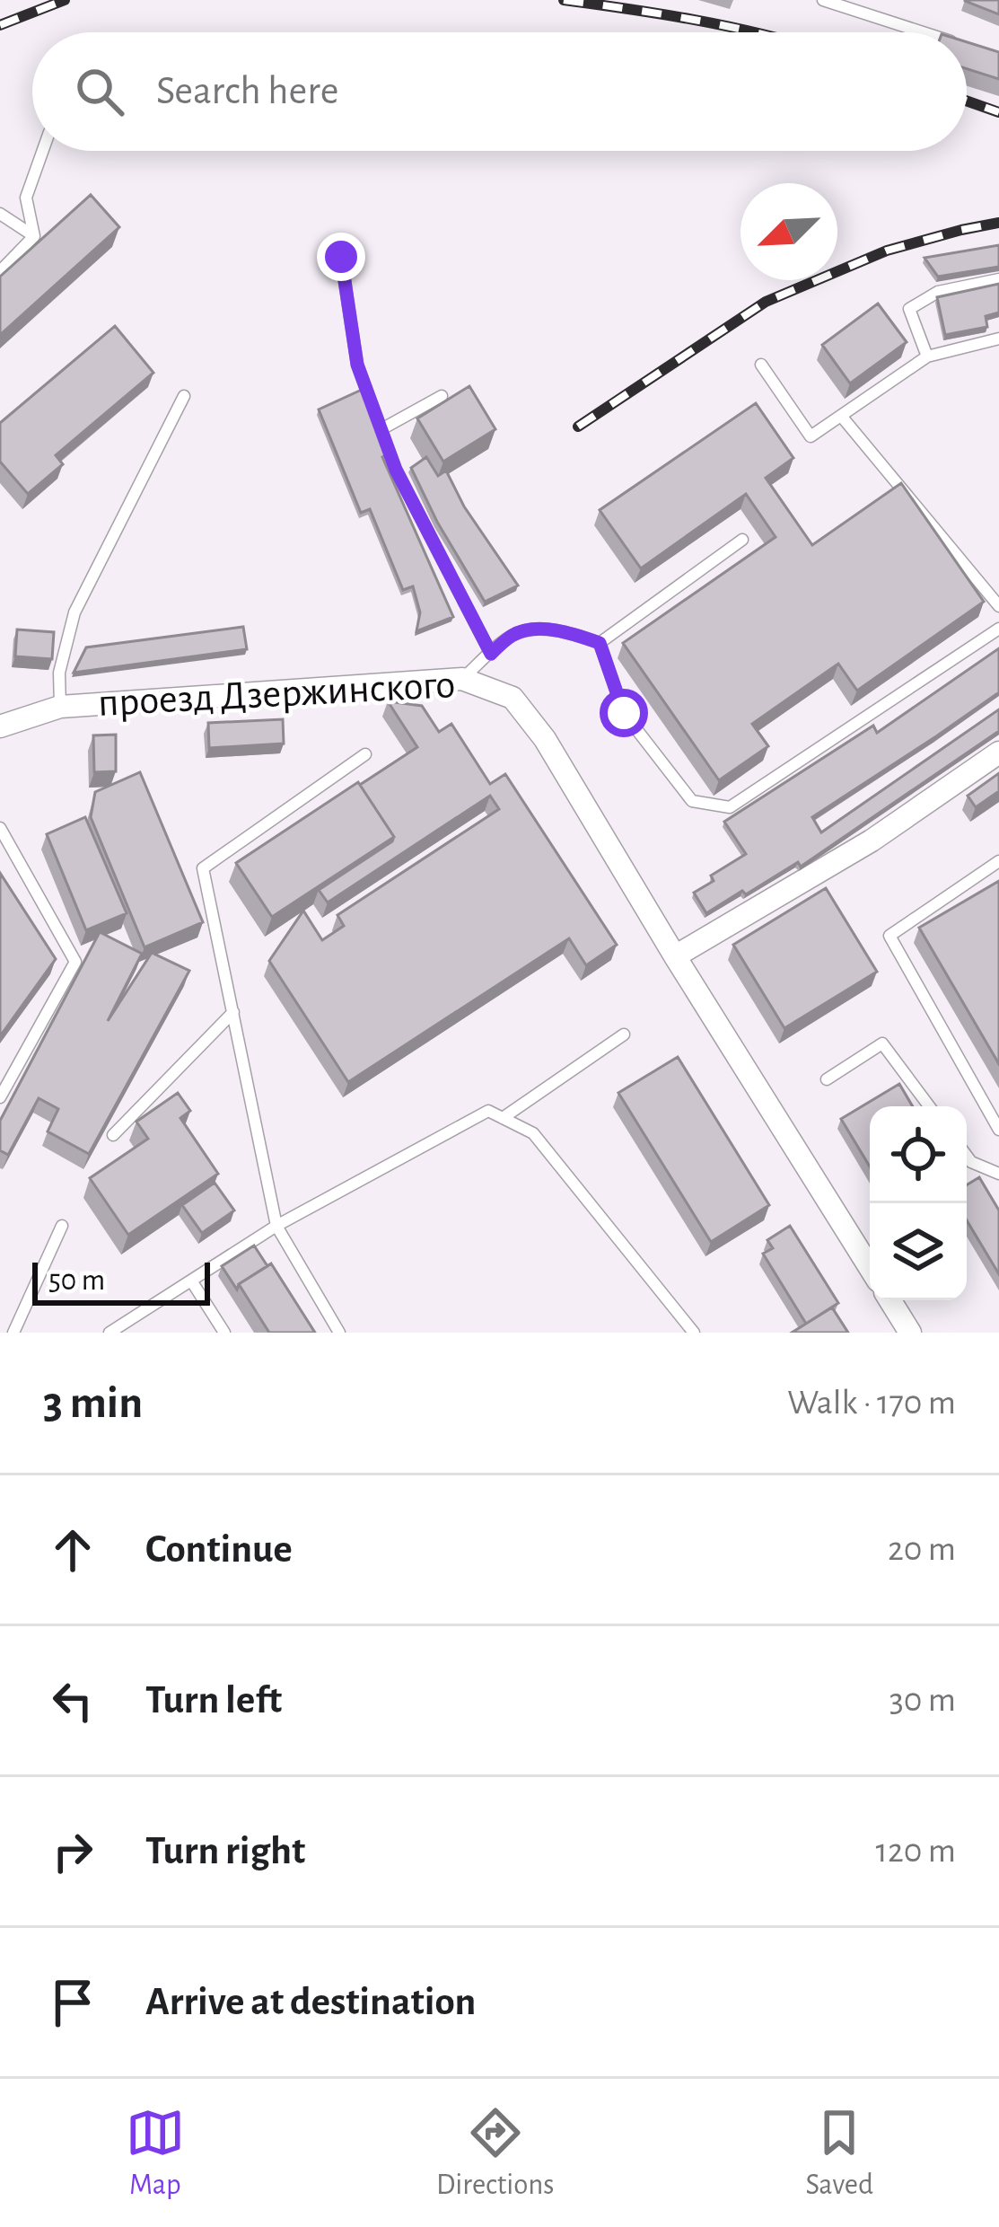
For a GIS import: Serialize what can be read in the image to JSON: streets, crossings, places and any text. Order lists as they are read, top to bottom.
{
  "streets": {
    "street": ["проезд Дзержинского"]
  },
  "scale_bar": "50 m",
  "north": "bottom left",
  "page": {
    "search": "Search here",
    "scale": "50 m",
    "heading": ["3 min", "Walk · 170 m"],
    "list": [
      ["Continue", "20 m"],
      ["Turn left", "30 m"],
      ["Turn right", "120 m"],
      "Arrive at destination"
    ],
    "nav": ["Map", "Directions", "Saved"]
  }
}
